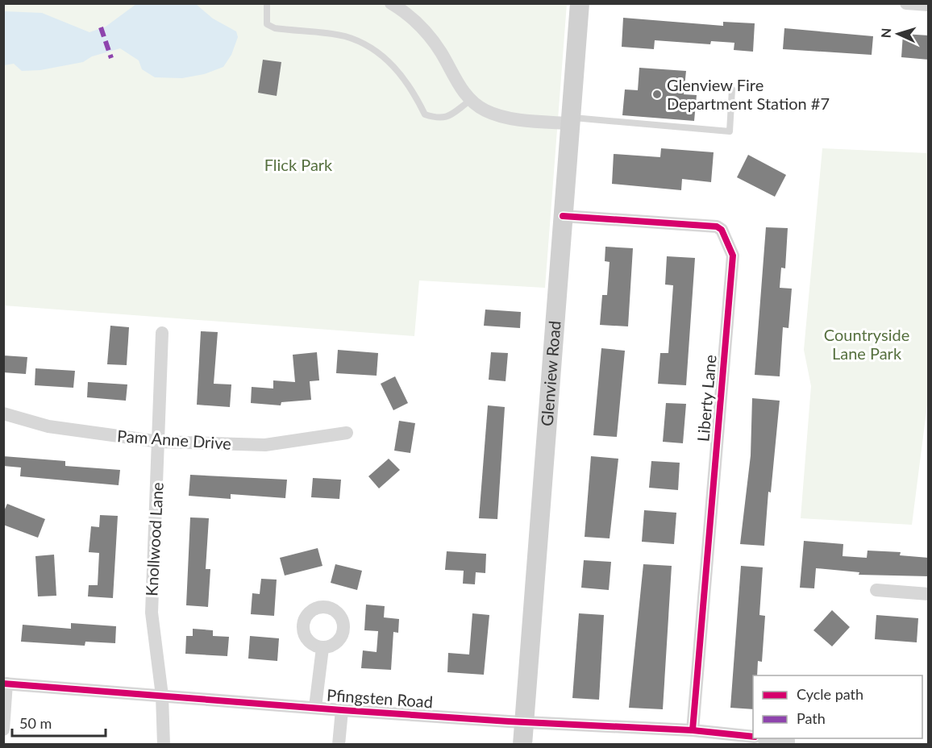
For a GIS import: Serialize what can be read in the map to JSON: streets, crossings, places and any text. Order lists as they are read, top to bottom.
{
  "streets": {
    "main road": ["Glenview Road"],
    "street": [
      "Liberty Lane",
      "Pam Anne Drive",
      "Knollwood Lane",
      "Pfingsten Road"
    ]
  },
  "crossings": [
    ["Glenview Road", "Liberty Lane"],
    ["Glenview Road", "Pfingsten Road"],
    ["Liberty Lane", "Pfingsten Road"],
    ["Pam Anne Drive", "Knollwood Lane"],
    ["Knollwood Lane", "Pfingsten Road"]
  ],
  "parks": ["Flick Park", "Countryside Lane Park"],
  "places": ["Glenview Fire Department Station #7"],
  "legend": ["Cycle path", "Path"],
  "scale_bar": "50 m",
  "north": "left"
}
